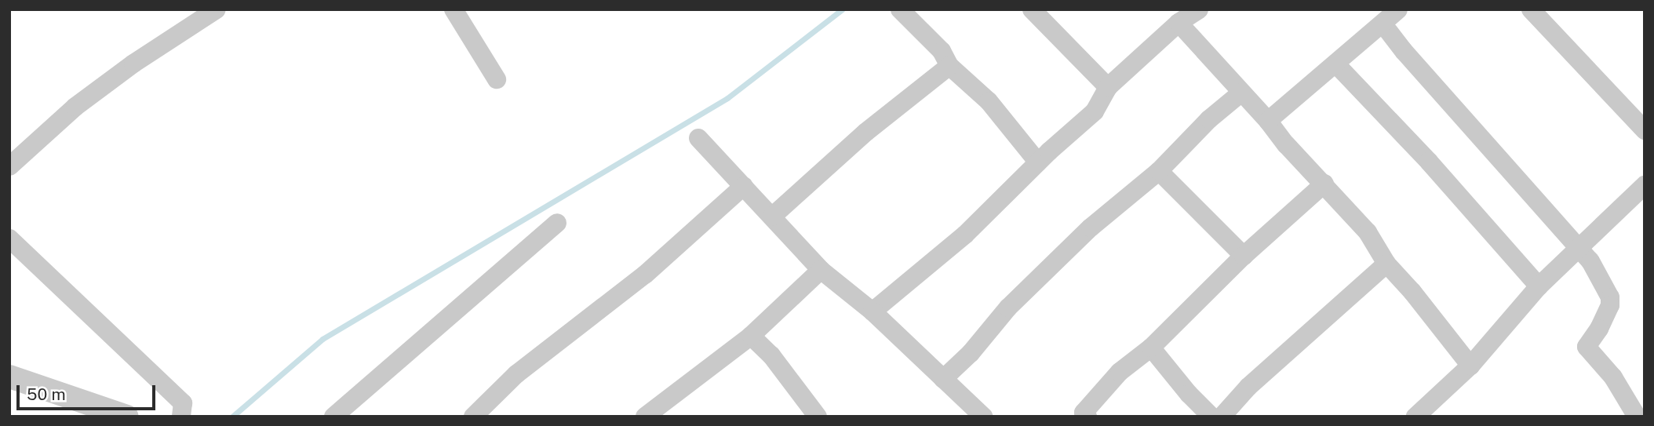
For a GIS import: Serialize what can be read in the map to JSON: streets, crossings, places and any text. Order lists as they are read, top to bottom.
{
  "scale_bar": "50 m"
}
